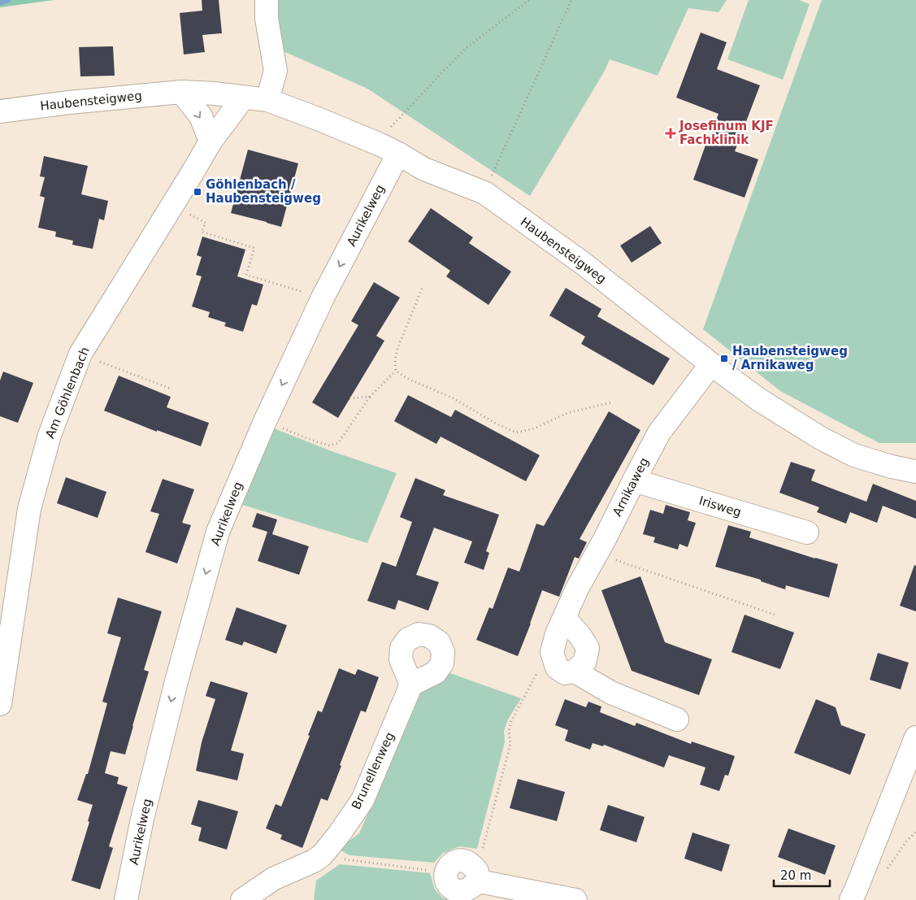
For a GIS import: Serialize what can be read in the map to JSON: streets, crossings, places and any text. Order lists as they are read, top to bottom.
{
  "streets": {
    "street": [
      "Haubensteigweg",
      "Aurikelweg",
      "Am Göhlenbach",
      "Arnikaweg",
      "Irisweg",
      "Brunellenweg"
    ]
  },
  "crossings": [
    ["Haubensteigweg", "Aurikelweg"],
    ["Haubensteigweg", "Am Göhlenbach"],
    ["Haubensteigweg", "Arnikaweg"],
    ["Arnikaweg", "Irisweg"]
  ],
  "one_way": ["Aurikelweg"],
  "places": {
    "health": ["Josefinum KJF Fachklinik"],
    "transit": ["Göhlenbach / Haubensteigweg", "Haubensteigweg / Arnikaweg"]
  },
  "scale_bar": "20 m"
}
